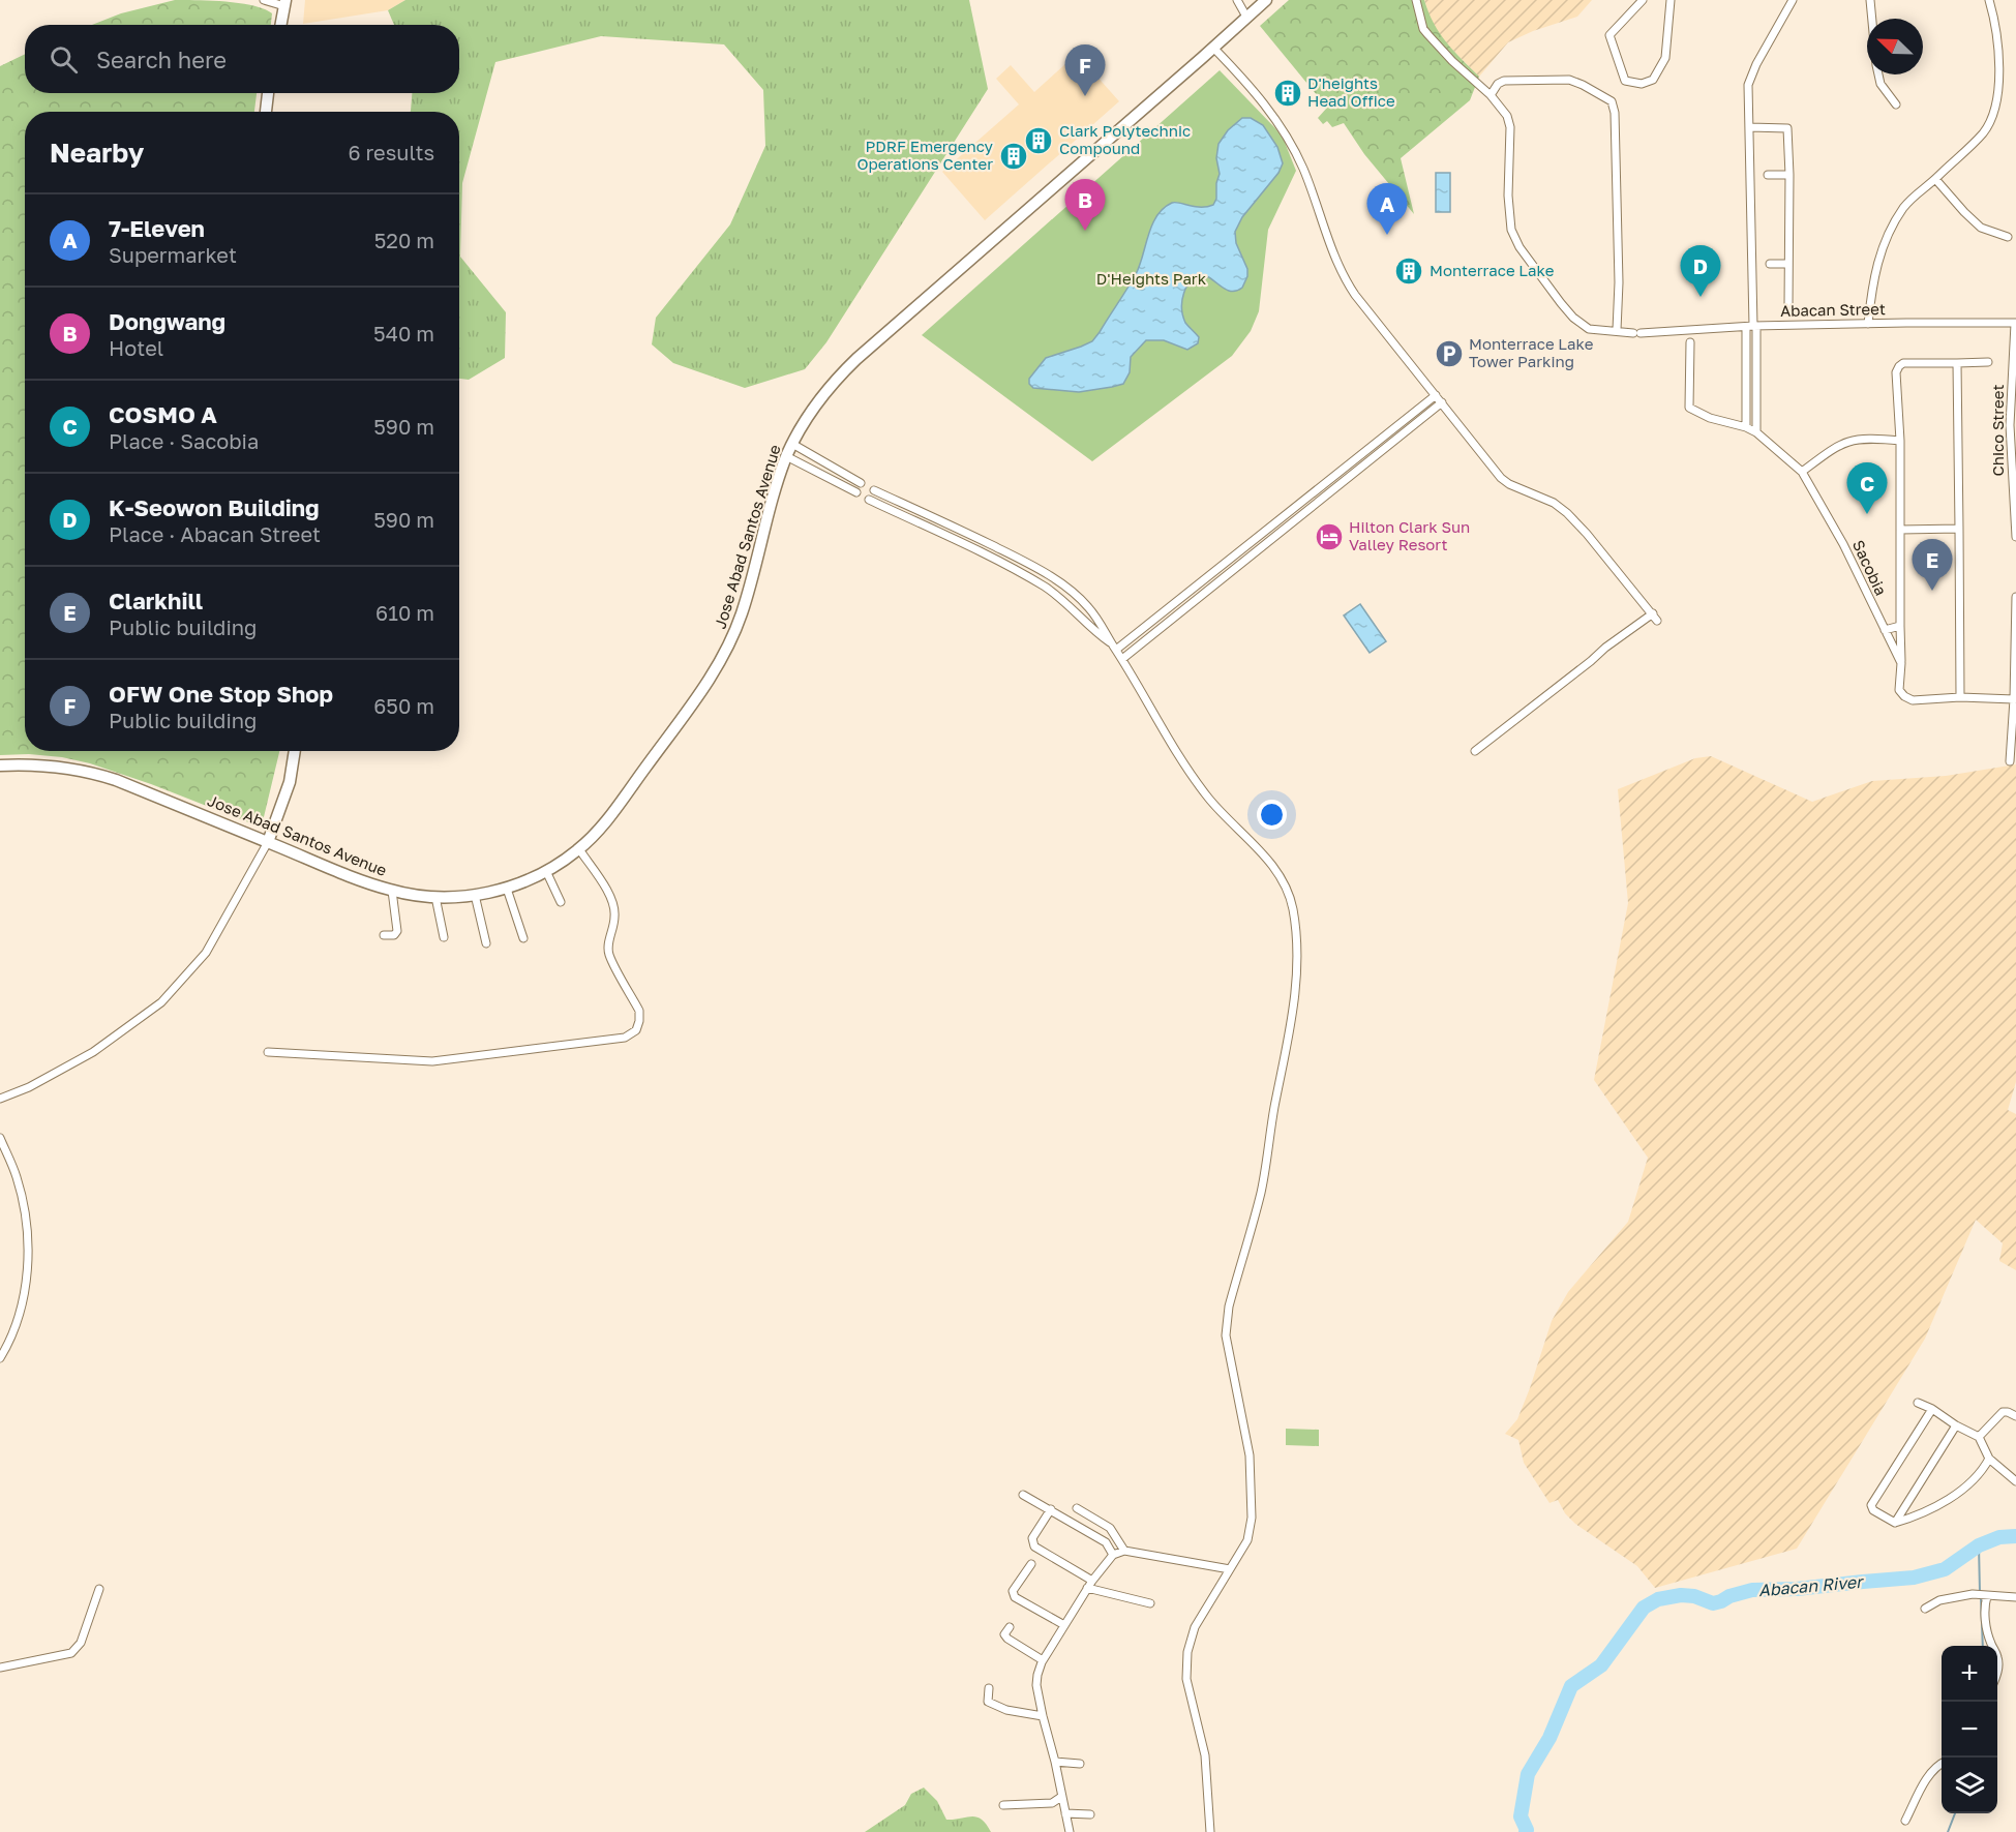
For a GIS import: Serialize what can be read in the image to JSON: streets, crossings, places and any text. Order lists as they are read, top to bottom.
{
  "streets": {
    "main road": ["Jose Abad Santos Avenue"],
    "street": ["Abacan Street", "Chico Street", "Sacobia"]
  },
  "crossings": [
    ["Abacan Street", "Chico Street"]
  ],
  "water": ["Abacan River"],
  "parks": ["D'Heights Park"],
  "places": {
    "building": [
      "D'heights Head Office",
      "Clark Polytechnic Compound",
      "PDRF Emergency Operations Center",
      "Monterrace Lake"
    ],
    "parking": ["Monterrace Lake Tower Parking"],
    "hotel": ["Hilton Clark Sun Valley Resort"]
  },
  "north": "top left",
  "page": {
    "search": "Search here",
    "pins": [
      "F",
      "B",
      "A",
      "D",
      "C",
      "E"
    ],
    "heading": ["Nearby", "6 results"],
    "list": [
      {
        "mark": "A",
        "name": "7-Eleven",
        "note": "Supermarket",
        "value": "520 m"
      },
      {
        "mark": "B",
        "name": "Dongwang",
        "note": "Hotel",
        "value": "540 m"
      },
      {
        "mark": "C",
        "name": "COSMO A",
        "note": "Place · Sacobia",
        "value": "590 m"
      },
      {
        "mark": "D",
        "name": "K-Seowon Building",
        "note": "Place · Abacan Street",
        "value": "590 m"
      },
      {
        "mark": "E",
        "name": "Clarkhill",
        "note": "Public building",
        "value": "610 m"
      },
      {
        "mark": "F",
        "name": "OFW One Stop Shop",
        "note": "Public building",
        "value": "650 m"
      }
    ],
    "map_buttons": ["+", "−"]
  }
}
